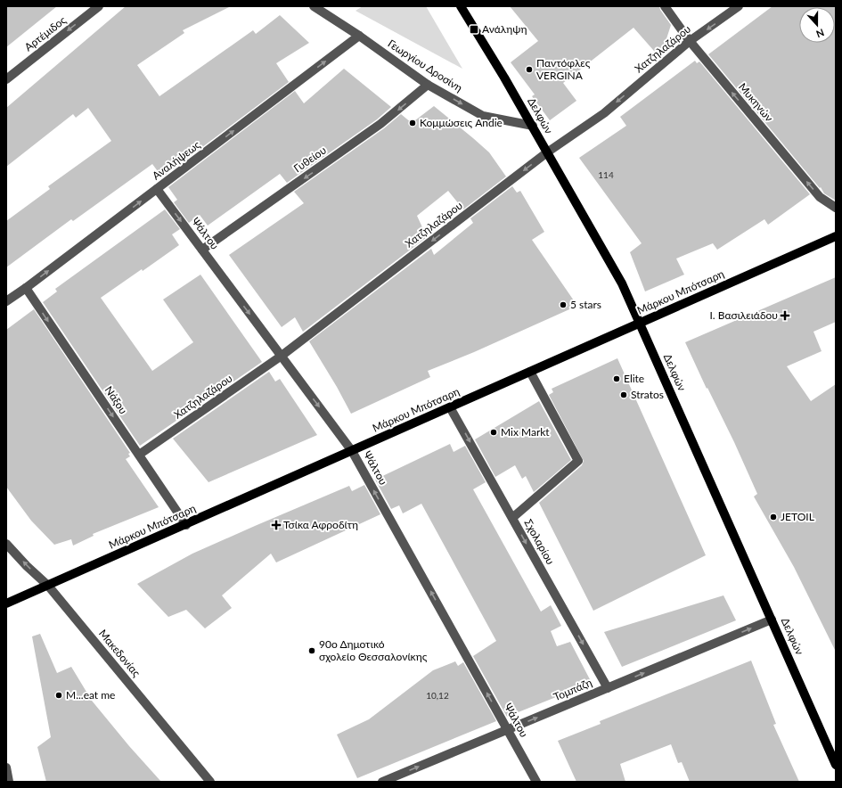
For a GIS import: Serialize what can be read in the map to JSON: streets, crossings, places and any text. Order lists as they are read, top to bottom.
{
  "streets": {
    "main road": ["Δελφών", "Μάρκου Μπότσαρη"],
    "street": [
      "Αρτέμιδος",
      "Χατζηλαζάρου",
      "Γεωργίου Δροσίνη",
      "Μυκηνών",
      "Γυθείου",
      "Αναλήψεως",
      "Ψάλτου",
      "Νάξου",
      "Σχολαρίου",
      "Μακεδονίας",
      "Τομπάζη"
    ]
  },
  "crossings": [
    ["Χατζηλαζάρου", "Μυκηνών"],
    ["Χατζηλαζάρου", "Δελφών"],
    ["Χατζηλαζάρου", "Ψάλτου"],
    ["Χατζηλαζάρου", "Νάξου"],
    ["Γεωργίου Δροσίνη", "Δελφών"],
    ["Γεωργίου Δροσίνη", "Γυθείου"],
    ["Γεωργίου Δροσίνη", "Αναλήψεως"],
    ["Δελφών", "Μάρκου Μπότσαρη"],
    ["Δελφών", "Τομπάζη"],
    ["Γυθείου", "Ψάλτου"],
    ["Αναλήψεως", "Ψάλτου"],
    ["Αναλήψεως", "Νάξου"],
    ["Ψάλτου", "Μάρκου Μπότσαρη"],
    ["Ψάλτου", "Τομπάζη"],
    ["Μάρκου Μπότσαρη", "Νάξου"],
    ["Μάρκου Μπότσαρη", "Σχολαρίου"],
    ["Μάρκου Μπότσαρη", "Μακεδονίας"],
    ["Σχολαρίου", "Τομπάζη"]
  ],
  "one_way": [
    "Αρτέμιδος",
    "Χατζηλαζάρου",
    "Γεωργίου Δροσίνη",
    "Μυκηνών",
    "Γυθείου",
    "Αναλήψεως",
    "Νάξου",
    "Σχολαρίου",
    "Τομπάζη"
  ],
  "places": {
    "transit": ["Ανάληψη"],
    "other": [
      "Παντόφλες VERGINA",
      "Κομμώσεις Andie",
      "5 stars",
      "Elite",
      "Stratos",
      "Mix Markt",
      "JETOIL",
      "90ο Δημοτικό σχολείο Θεσσαλονίκης",
      "M...eat me"
    ],
    "health": ["Ι. Βασιλειάδου", "Τσίκα Αφροδίτη"]
  },
  "house_numbers": ["114", "10,12"],
  "north": "bottom"
}
